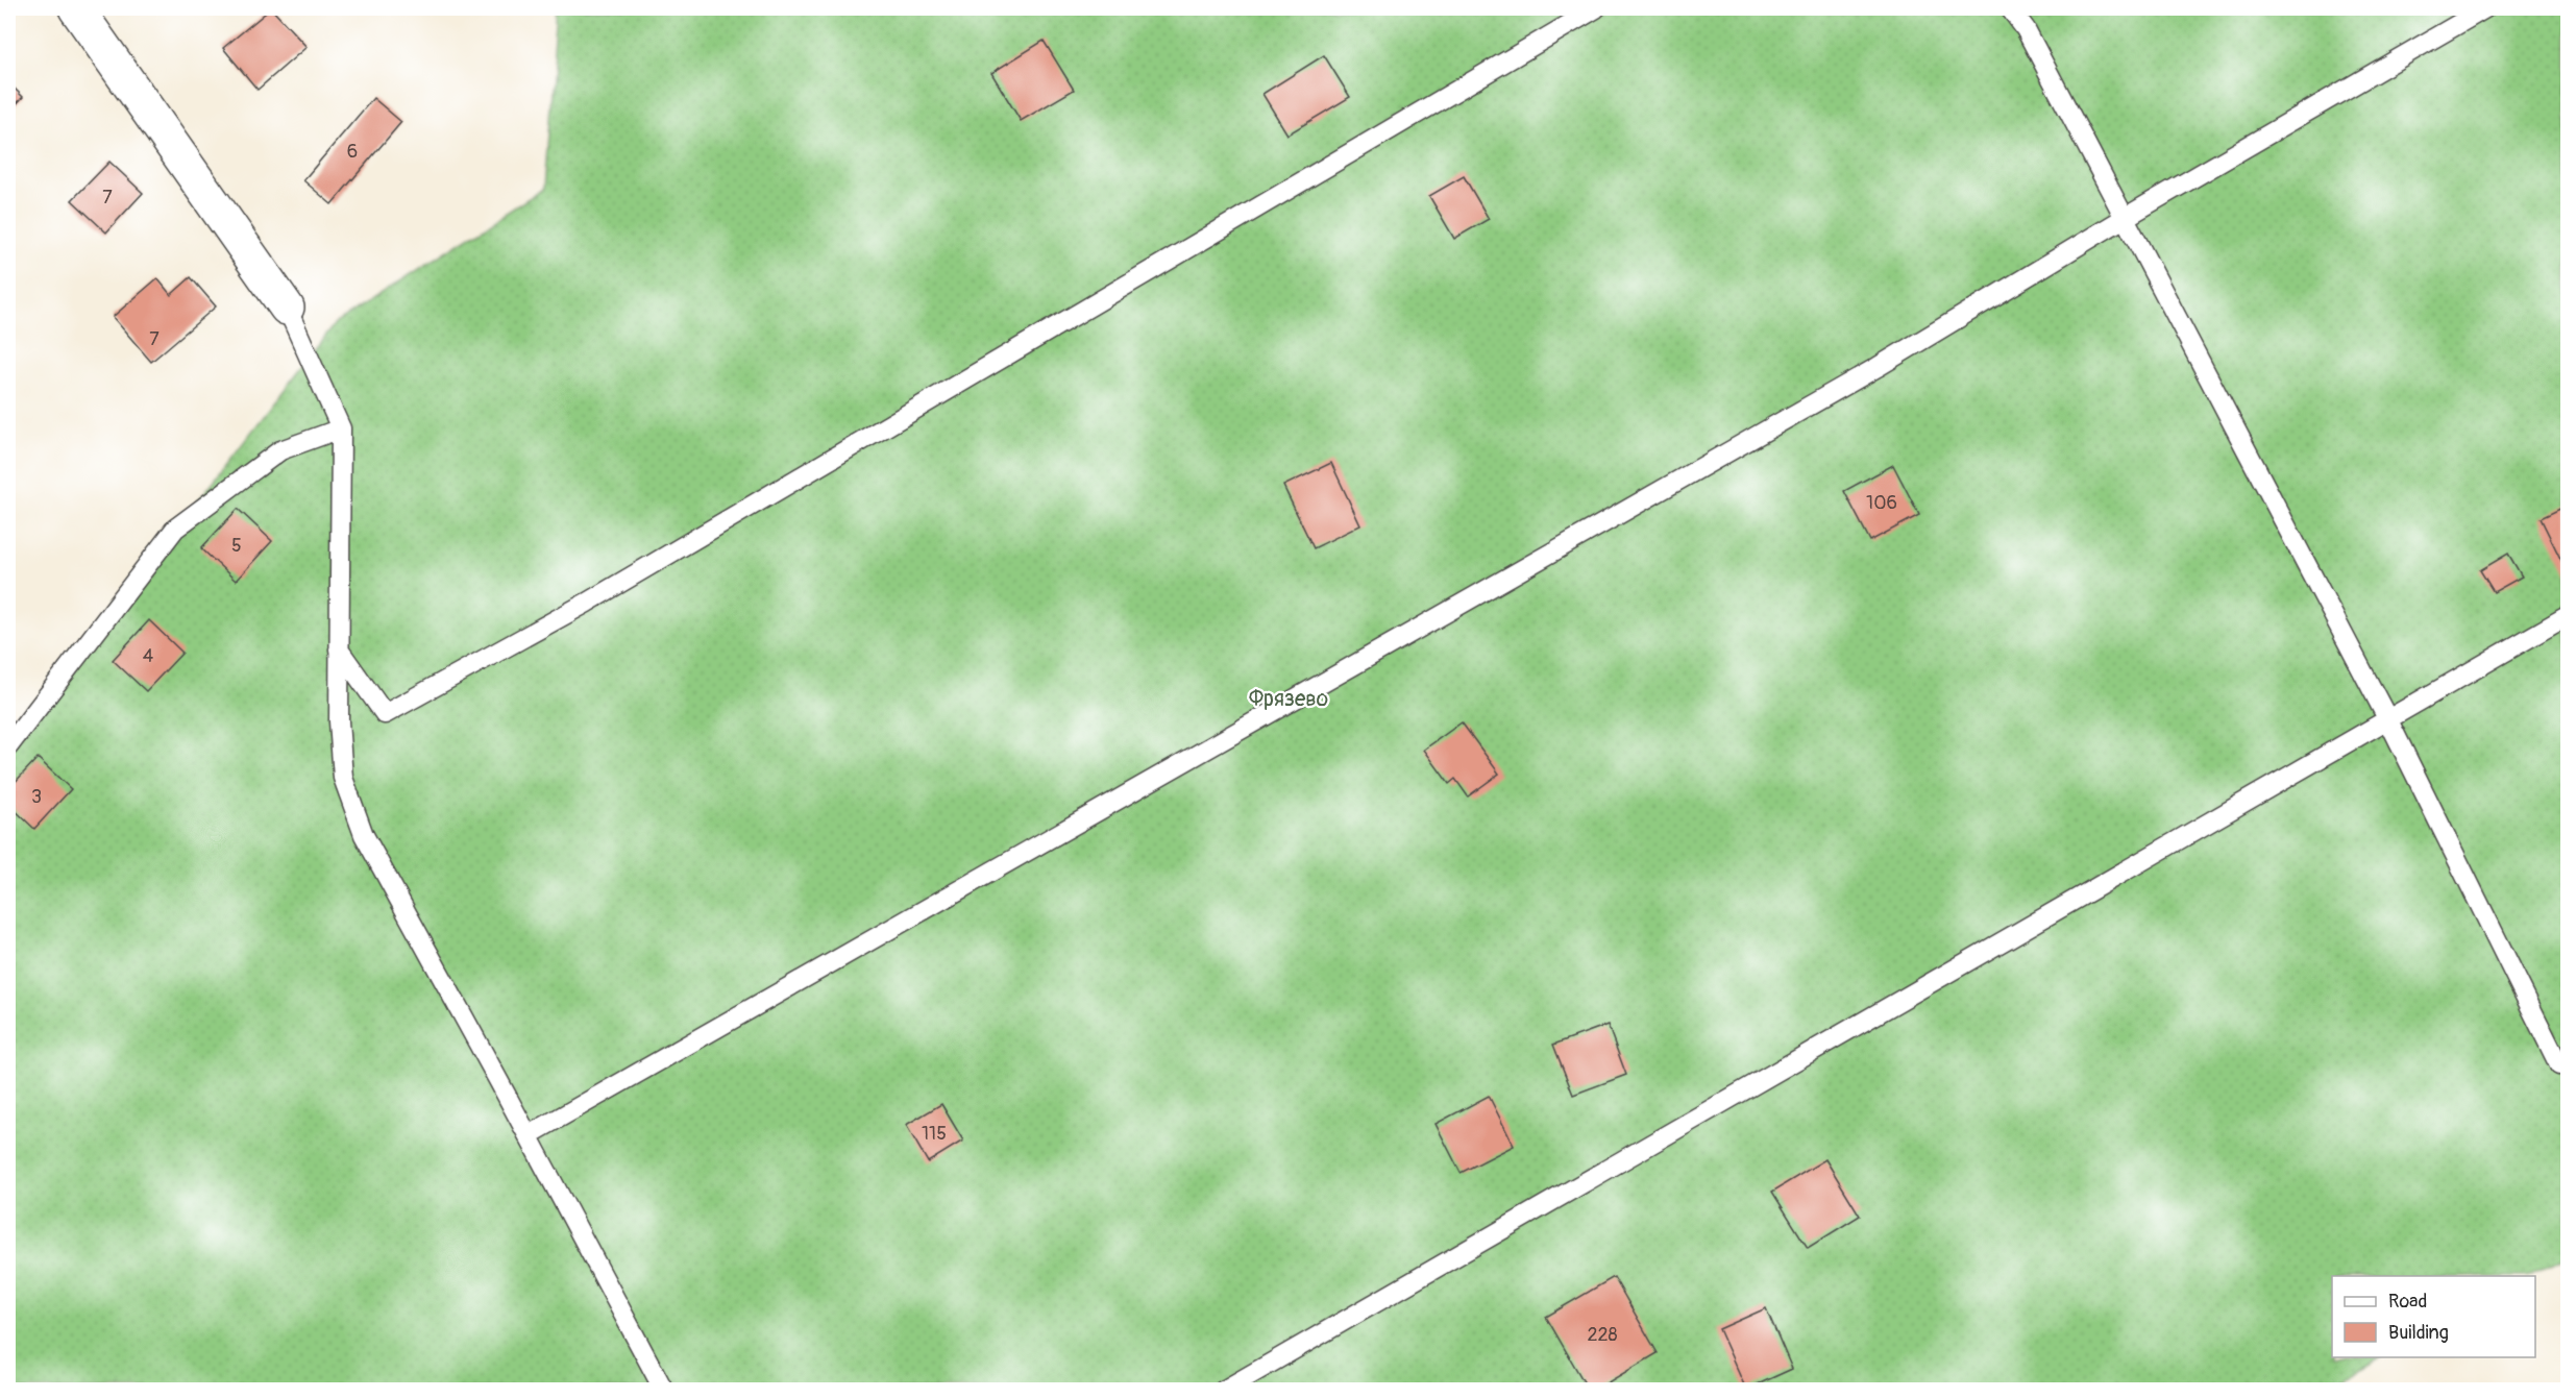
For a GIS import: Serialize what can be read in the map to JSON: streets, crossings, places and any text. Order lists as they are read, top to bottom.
{
  "parks": ["Фрязево"],
  "house_numbers": [
    "6",
    "7",
    "7",
    "106",
    "5",
    "4",
    "3",
    "115",
    "228"
  ],
  "legend": ["Road", "Building"]
}
